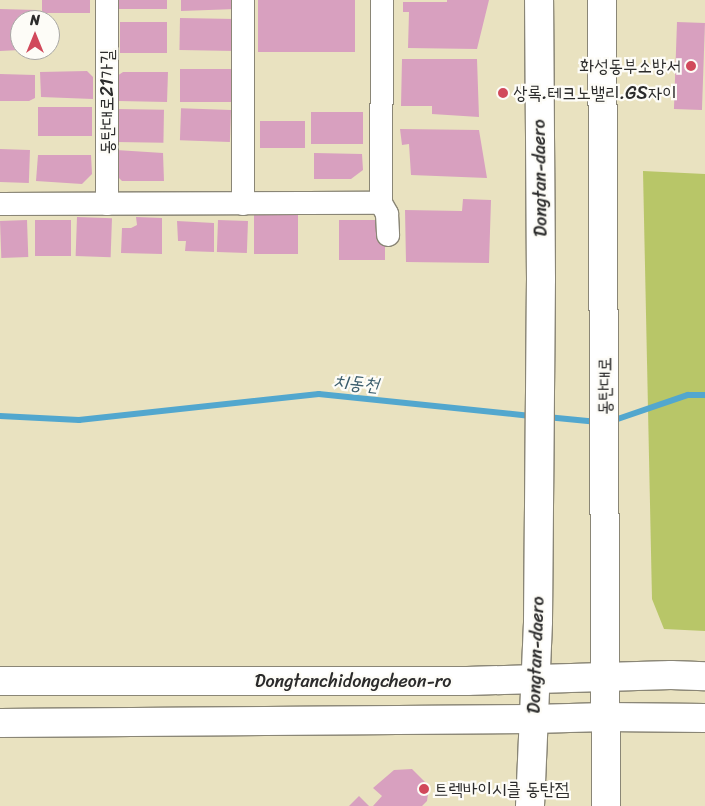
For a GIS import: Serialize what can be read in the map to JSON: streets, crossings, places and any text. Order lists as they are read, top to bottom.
{
  "streets": {
    "main road": ["Dongtan-daero", "동탄대로", "Dongtanchidongcheon-ro"],
    "street": ["동탄대로21가길"]
  },
  "crossings": [
    ["Dongtan-daero", "Dongtanchidongcheon-ro"],
    ["동탄대로", "Dongtanchidongcheon-ro"]
  ],
  "water": ["치동천"],
  "places": ["화성동부소방서", "상록.테크노밸리.GS자이", "트렉바이시클 동탄점"],
  "north": "top"
}
